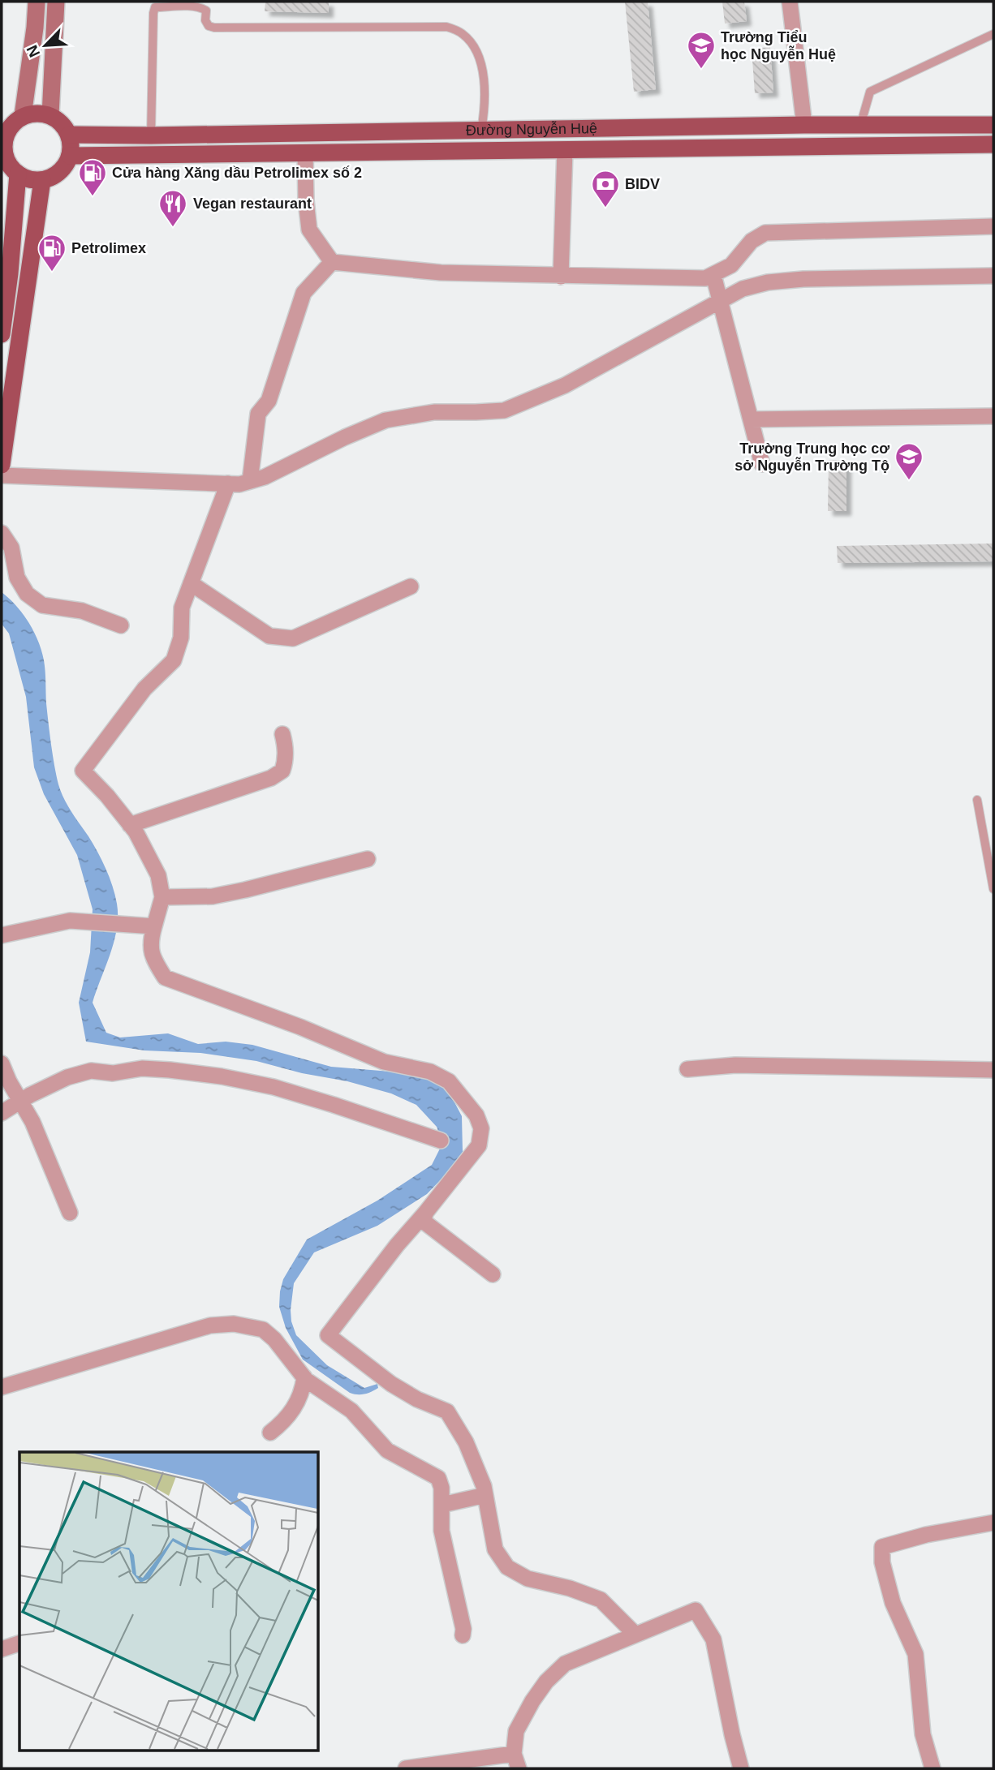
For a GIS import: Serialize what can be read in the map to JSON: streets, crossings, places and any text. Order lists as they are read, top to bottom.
{
  "streets": {
    "main road": ["Đường Nguyễn Huệ"]
  },
  "places": {
    "school or university": ["Trường Tiểu học Nguyễn Huệ", "Trường Trung học cơ sở Nguyễn Trường Tộ"],
    "fuel station": ["Cửa hàng Xăng dầu Petrolimex số 2", "Petrolimex"],
    "bank": ["BIDV"],
    "restaurant": ["Vegan restaurant"]
  },
  "north": "bottom left"
}
